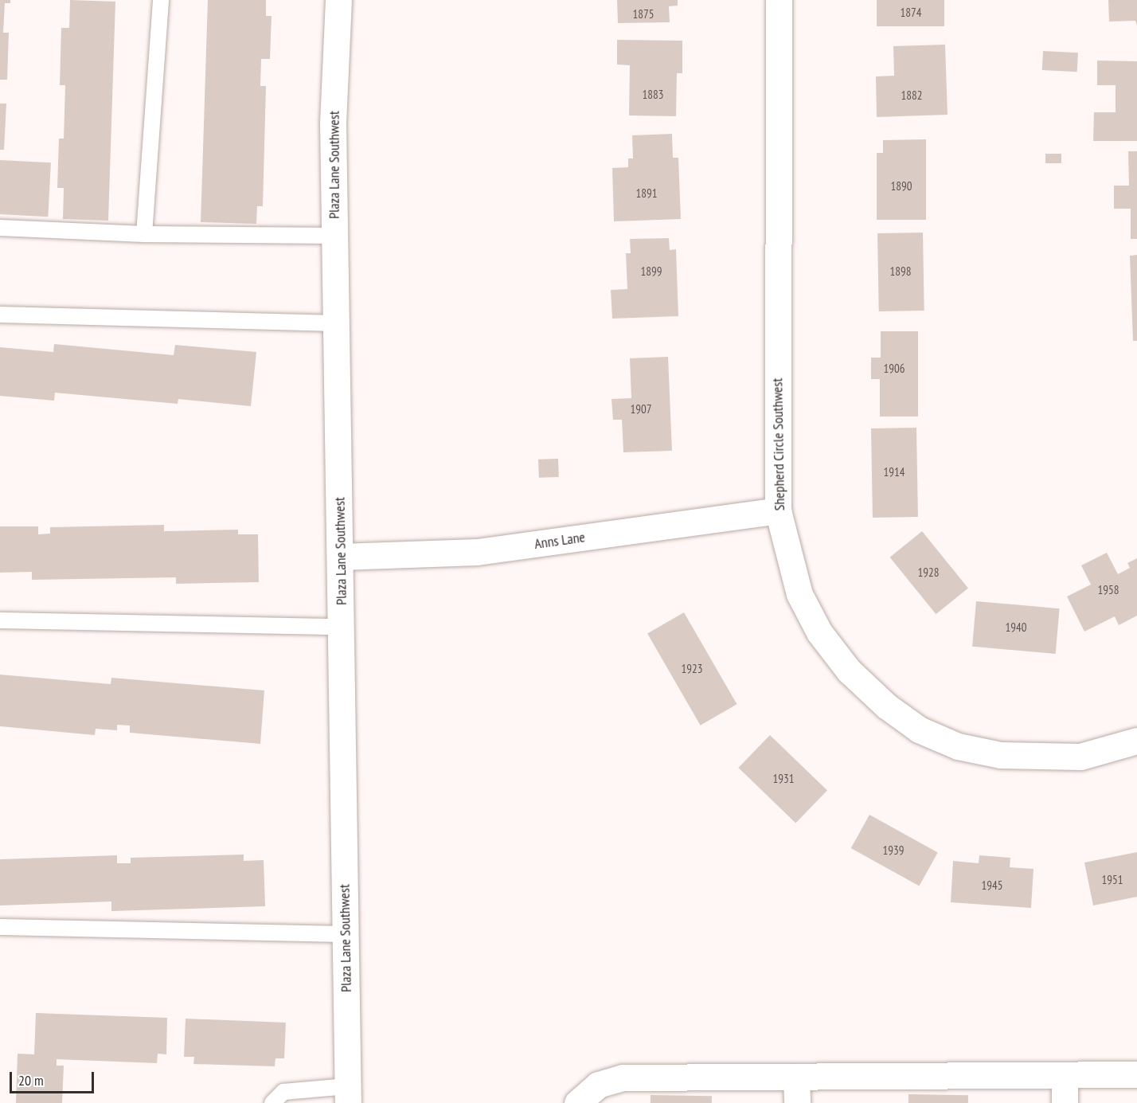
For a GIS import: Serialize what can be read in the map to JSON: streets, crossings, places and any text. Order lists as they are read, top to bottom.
{
  "streets": {
    "street": ["Plaza Lane Southwest", "Shepherd Circle Southwest", "Anns Lane"]
  },
  "crossings": [
    ["Plaza Lane Southwest", "Anns Lane"],
    ["Shepherd Circle Southwest", "Anns Lane"]
  ],
  "house_numbers": [
    "1874",
    "1875",
    "1883",
    "1882",
    "1890",
    "1891",
    "1899",
    "1898",
    "1906",
    "1907",
    "1914",
    "1928",
    "1958",
    "1940",
    "1923",
    "1931",
    "1939",
    "1951",
    "1945"
  ],
  "scale_bar": "20 m"
}
